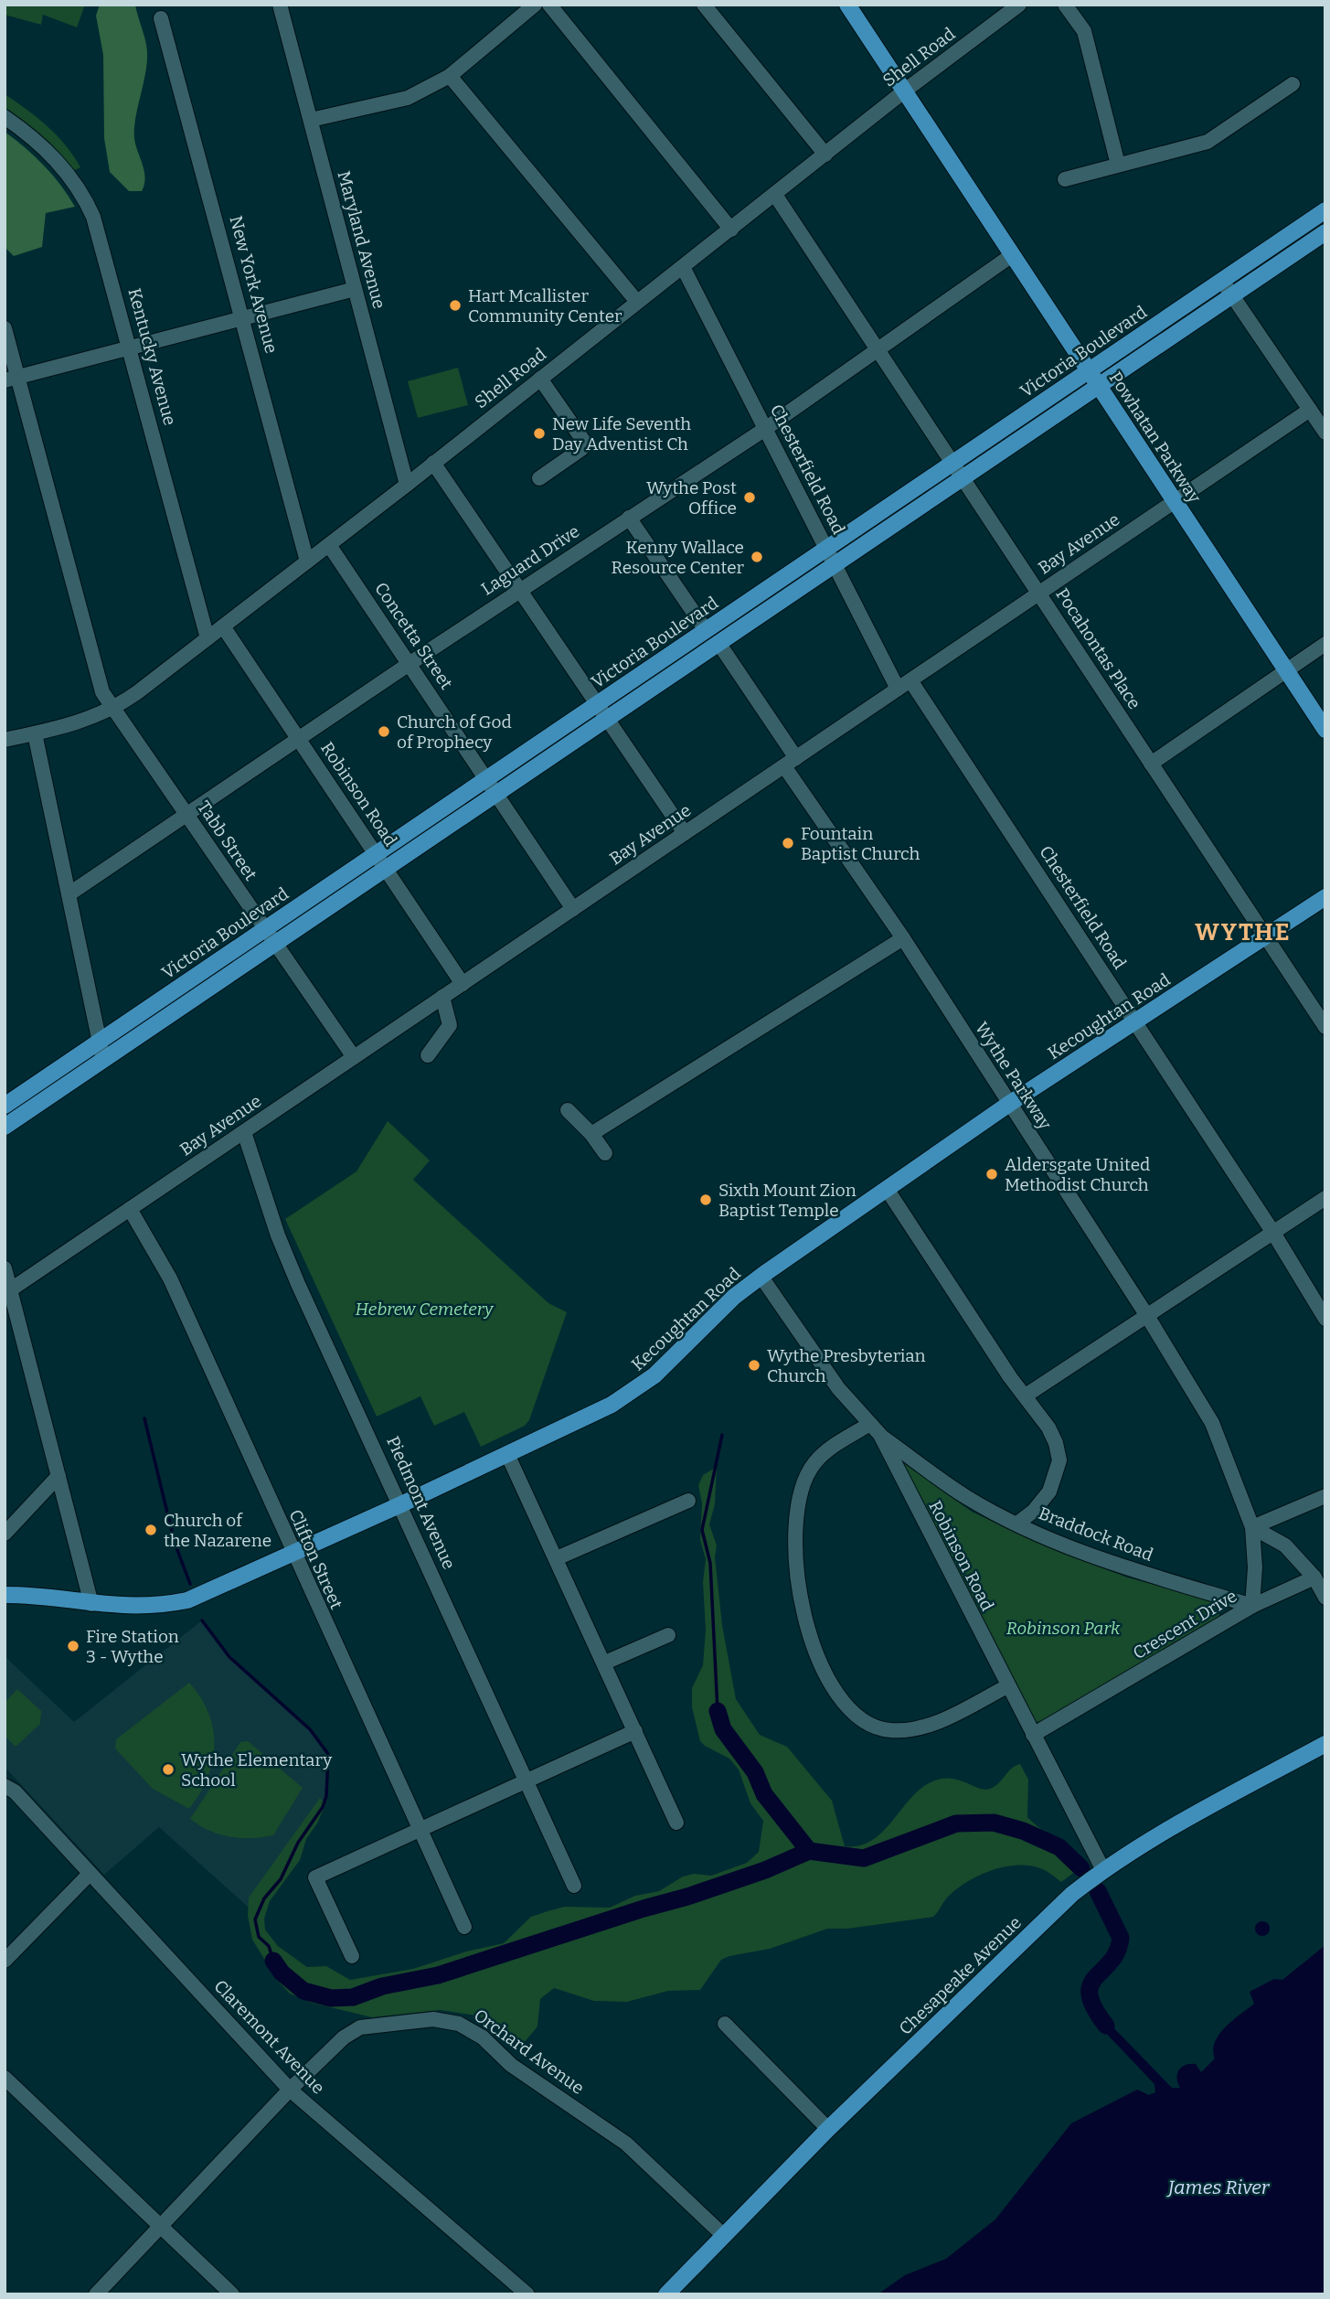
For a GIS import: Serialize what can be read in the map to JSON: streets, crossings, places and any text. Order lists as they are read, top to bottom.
{
  "streets": {
    "main road": [
      "Victoria Boulevard",
      "Powhatan Parkway",
      "Kecoughtan Road",
      "Chesapeake Avenue"
    ],
    "street": [
      "Shell Road",
      "Maryland Avenue",
      "New York Avenue",
      "Kentucky Avenue",
      "Chesterfield Road",
      "Bay Avenue",
      "Laguard Drive",
      "Concetta Street",
      "Pocahontas Place",
      "Robinson Road",
      "Tabb Street",
      "Wythe Parkway",
      "Piedmont Avenue",
      "Braddock Road",
      "Clifton Street",
      "Crescent Drive",
      "Claremont Avenue",
      "Orchard Avenue"
    ]
  },
  "crossings": [
    ["Shell Road", "Maryland Avenue"],
    ["Shell Road", "New York Avenue"],
    ["Shell Road", "Kentucky Avenue"],
    ["Shell Road", "Powhatan Parkway"],
    ["Shell Road", "Chesterfield Road"],
    ["Shell Road", "Concetta Street"],
    ["Shell Road", "Pocahontas Place"],
    ["Shell Road", "Robinson Road"],
    ["Shell Road", "Tabb Street"],
    ["Victoria Boulevard", "Powhatan Parkway"],
    ["Victoria Boulevard", "Chesterfield Road"],
    ["Victoria Boulevard", "Concetta Street"],
    ["Victoria Boulevard", "Pocahontas Place"],
    ["Victoria Boulevard", "Robinson Road"],
    ["Victoria Boulevard", "Tabb Street"],
    ["Powhatan Parkway", "Bay Avenue"],
    ["Powhatan Parkway", "Laguard Drive"],
    ["Chesterfield Road", "Bay Avenue"],
    ["Chesterfield Road", "Laguard Drive"],
    ["Chesterfield Road", "Kecoughtan Road"],
    ["Bay Avenue", "Concetta Street"],
    ["Bay Avenue", "Pocahontas Place"],
    ["Bay Avenue", "Robinson Road"],
    ["Bay Avenue", "Tabb Street"],
    ["Bay Avenue", "Wythe Parkway"],
    ["Bay Avenue", "Piedmont Avenue"],
    ["Bay Avenue", "Clifton Street"],
    ["Laguard Drive", "Concetta Street"],
    ["Laguard Drive", "Pocahontas Place"],
    ["Laguard Drive", "Robinson Road"],
    ["Laguard Drive", "Tabb Street"],
    ["Pocahontas Place", "Kecoughtan Road"],
    ["Robinson Road", "Kecoughtan Road"],
    ["Robinson Road", "Braddock Road"],
    ["Robinson Road", "Crescent Drive"],
    ["Robinson Road", "Chesapeake Avenue"],
    ["Kecoughtan Road", "Wythe Parkway"],
    ["Kecoughtan Road", "Piedmont Avenue"],
    ["Kecoughtan Road", "Clifton Street"],
    ["Wythe Parkway", "Crescent Drive"],
    ["Braddock Road", "Crescent Drive"],
    ["Chesapeake Avenue", "Orchard Avenue"],
    ["Claremont Avenue", "Orchard Avenue"]
  ],
  "districts": ["WYTHE"],
  "water": ["James River"],
  "parks": ["Hebrew Cemetery", "Robinson Park"],
  "places": [
    "Hart Mcallister Community Center",
    "New Life Seventh Day Adventist Ch",
    "Wythe Post Office",
    "Kenny Wallace Resource Center",
    "Church of God of Prophecy",
    "Fountain Baptist Church",
    "Aldersgate United Methodist Church",
    "Sixth Mount Zion Baptist Temple",
    "Wythe Presbyterian Church",
    "Church of the Nazarene",
    "Fire Station 3 - Wythe",
    "Wythe Elementary School"
  ]
}
